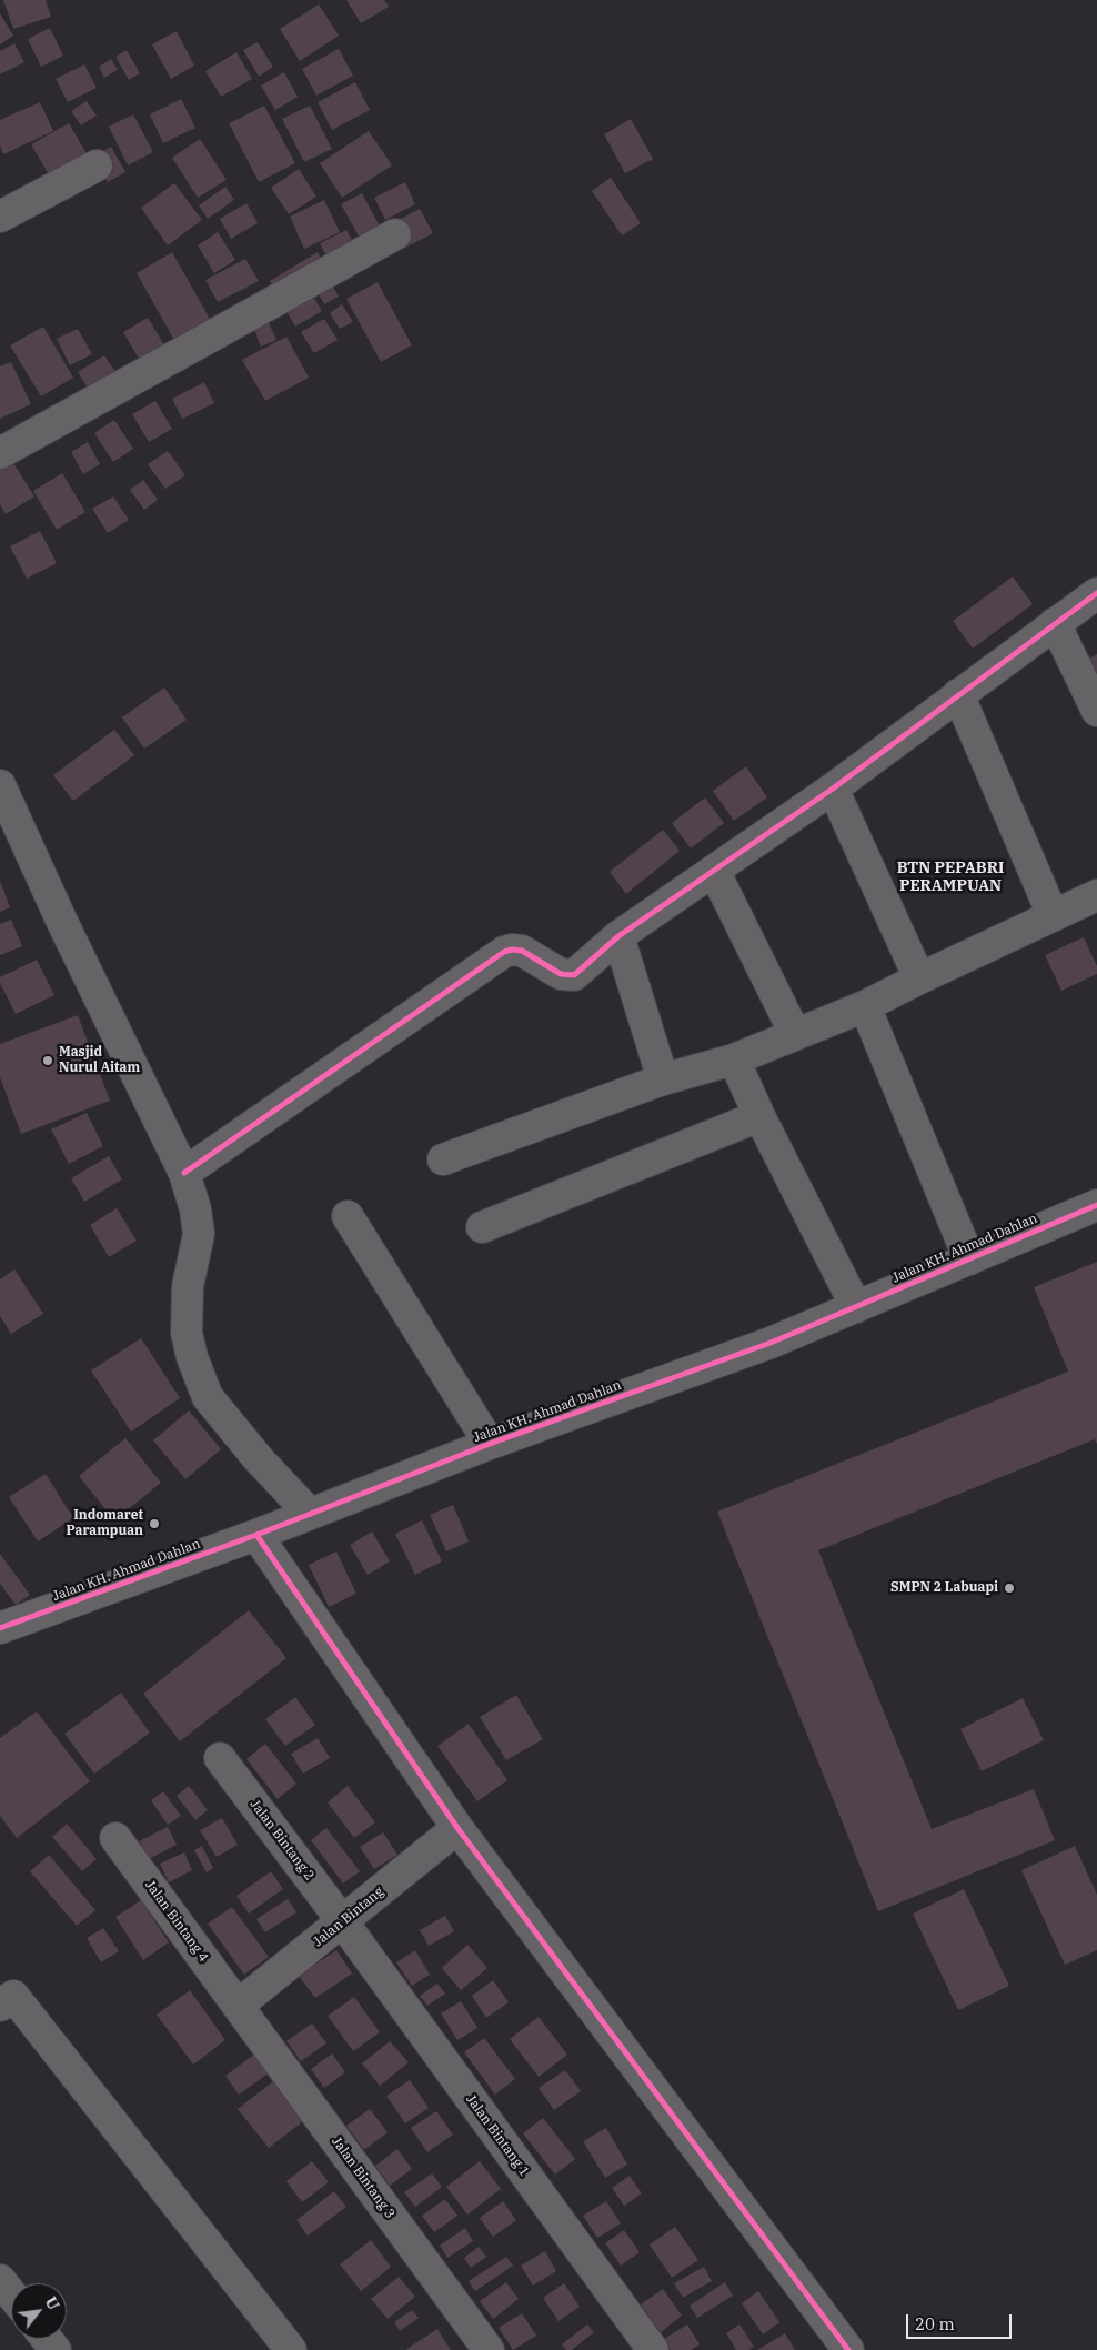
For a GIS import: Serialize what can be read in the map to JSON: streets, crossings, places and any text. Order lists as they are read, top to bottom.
{
  "streets": {
    "street": [
      "Jalan KH. Ahmad Dahlan",
      "Jalan Bintang 2",
      "Jalan Bintang",
      "Jalan Bintang 4",
      "Jalan Bintang 1",
      "Jalan Bintang 3"
    ]
  },
  "crossings": [
    ["Jalan Bintang 2", "Jalan Bintang"],
    ["Jalan Bintang 2", "Jalan Bintang 1"],
    ["Jalan Bintang", "Jalan Bintang 4"],
    ["Jalan Bintang", "Jalan Bintang 1"],
    ["Jalan Bintang", "Jalan Bintang 3"],
    ["Jalan Bintang 4", "Jalan Bintang 3"]
  ],
  "districts": ["BTN PEPABRI PERAMPUAN"],
  "places": ["Masjid Nurul Aitam", "Indomaret Parampuan", "SMPN 2 Labuapi"],
  "scale_bar": "20 m",
  "north": "top right"
}
